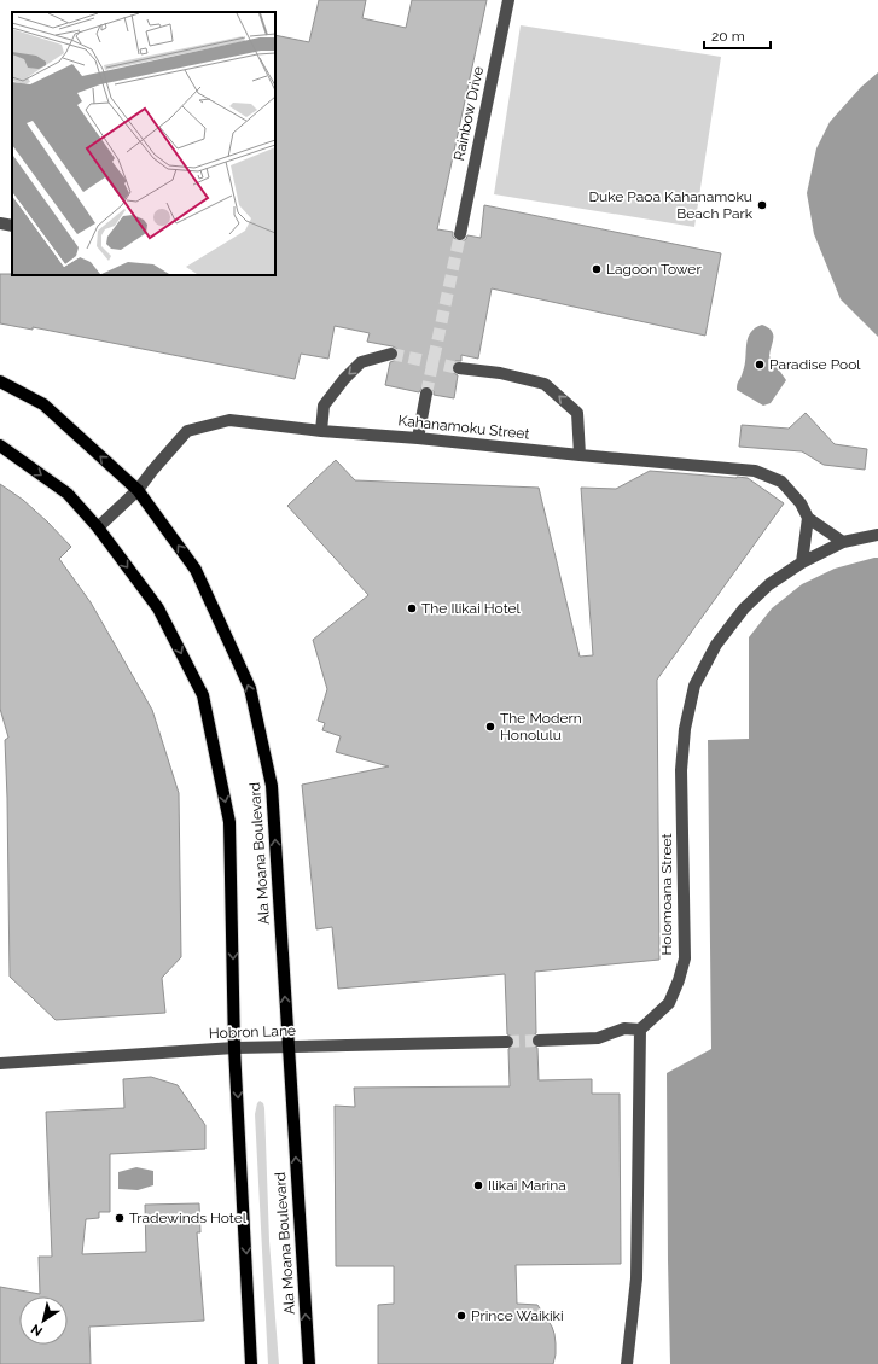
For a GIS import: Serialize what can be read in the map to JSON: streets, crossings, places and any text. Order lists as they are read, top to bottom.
{
  "streets": {
    "main road": ["Ala Moana Boulevard"],
    "street": [
      "Rainbow Drive",
      "Kahanamoku Street",
      "Holomoana Street",
      "Hobron Lane"
    ]
  },
  "crossings": [
    ["Kahanamoku Street", "Ala Moana Boulevard"],
    ["Kahanamoku Street", "Holomoana Street"],
    ["Ala Moana Boulevard", "Hobron Lane"]
  ],
  "places": [
    "Duke Paoa Kahanamoku Beach Park",
    "Lagoon Tower",
    "Paradise Pool",
    "The Ilikai Hotel",
    "The Modern Honolulu",
    "Ilikai Marina",
    "Tradewinds Hotel",
    "Prince Waikiki"
  ],
  "scale_bar": "20 m",
  "north": "bottom left"
}
